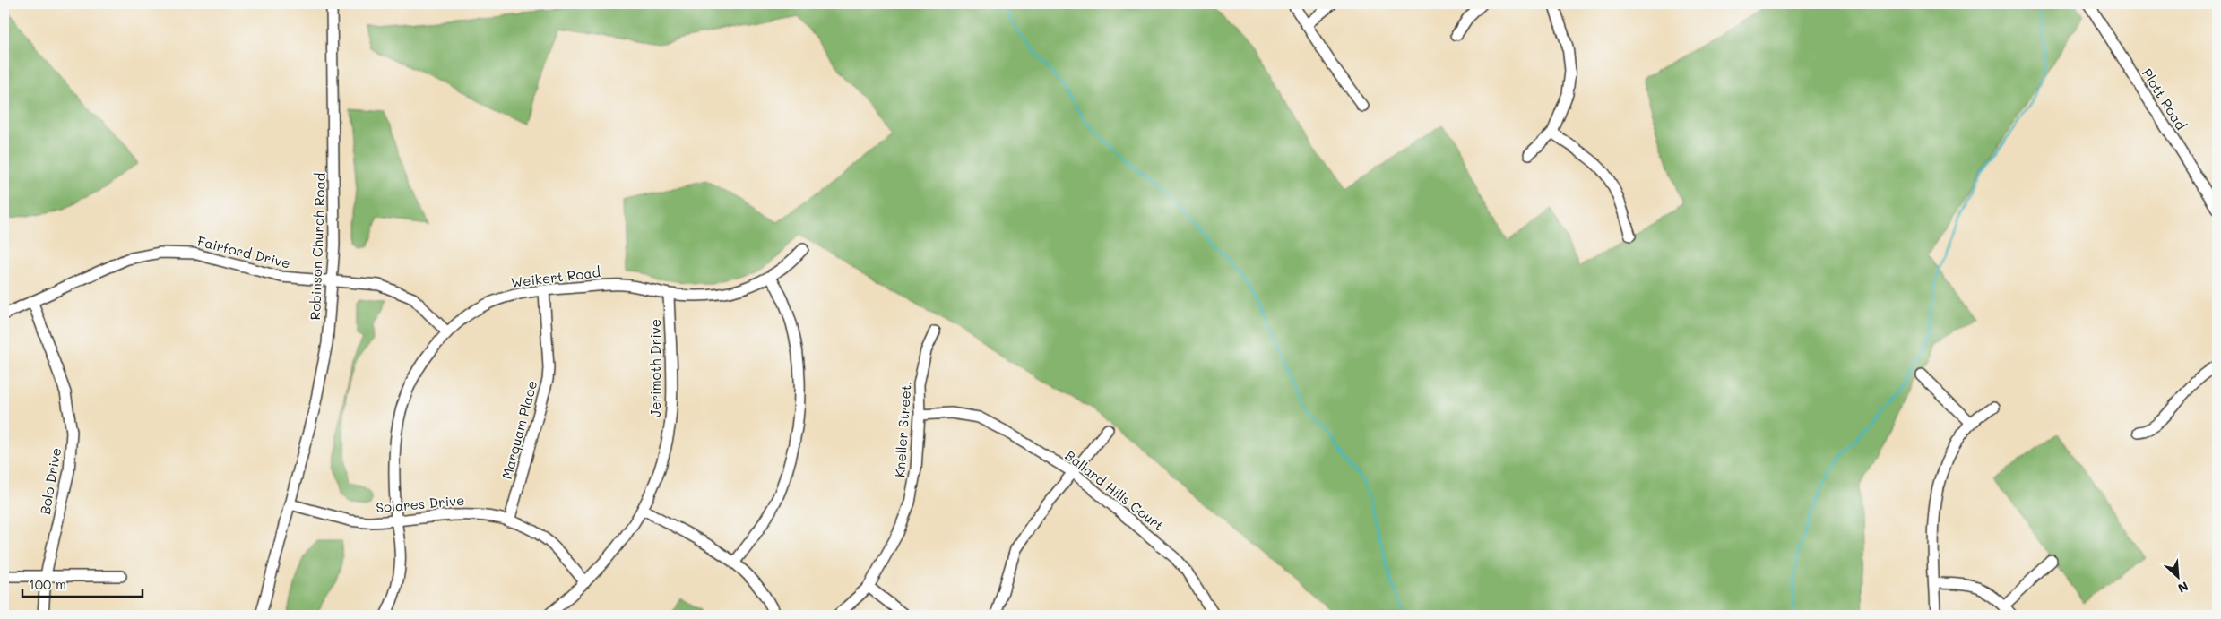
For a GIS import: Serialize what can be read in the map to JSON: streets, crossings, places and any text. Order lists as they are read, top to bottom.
{
  "streets": {
    "street": [
      "Plott Road",
      "Robinson Church Road",
      "Fairford Drive",
      "Weikert Road",
      "Jerimoth Drive",
      "Kneller Street.",
      "Marquam Place",
      "Bolo Drive",
      "Ballard Hills Court",
      "Solares Drive"
    ]
  },
  "crossings": [
    ["Robinson Church Road", "Fairford Drive"],
    ["Robinson Church Road", "Solares Drive"],
    ["Fairford Drive", "Weikert Road"],
    ["Fairford Drive", "Bolo Drive"],
    ["Weikert Road", "Jerimoth Drive"],
    ["Weikert Road", "Marquam Place"],
    ["Weikert Road", "Solares Drive"],
    ["Jerimoth Drive", "Solares Drive"],
    ["Kneller Street.", "Ballard Hills Court"],
    ["Marquam Place", "Solares Drive"]
  ],
  "scale_bar": "100 m",
  "north": "bottom right"
}
